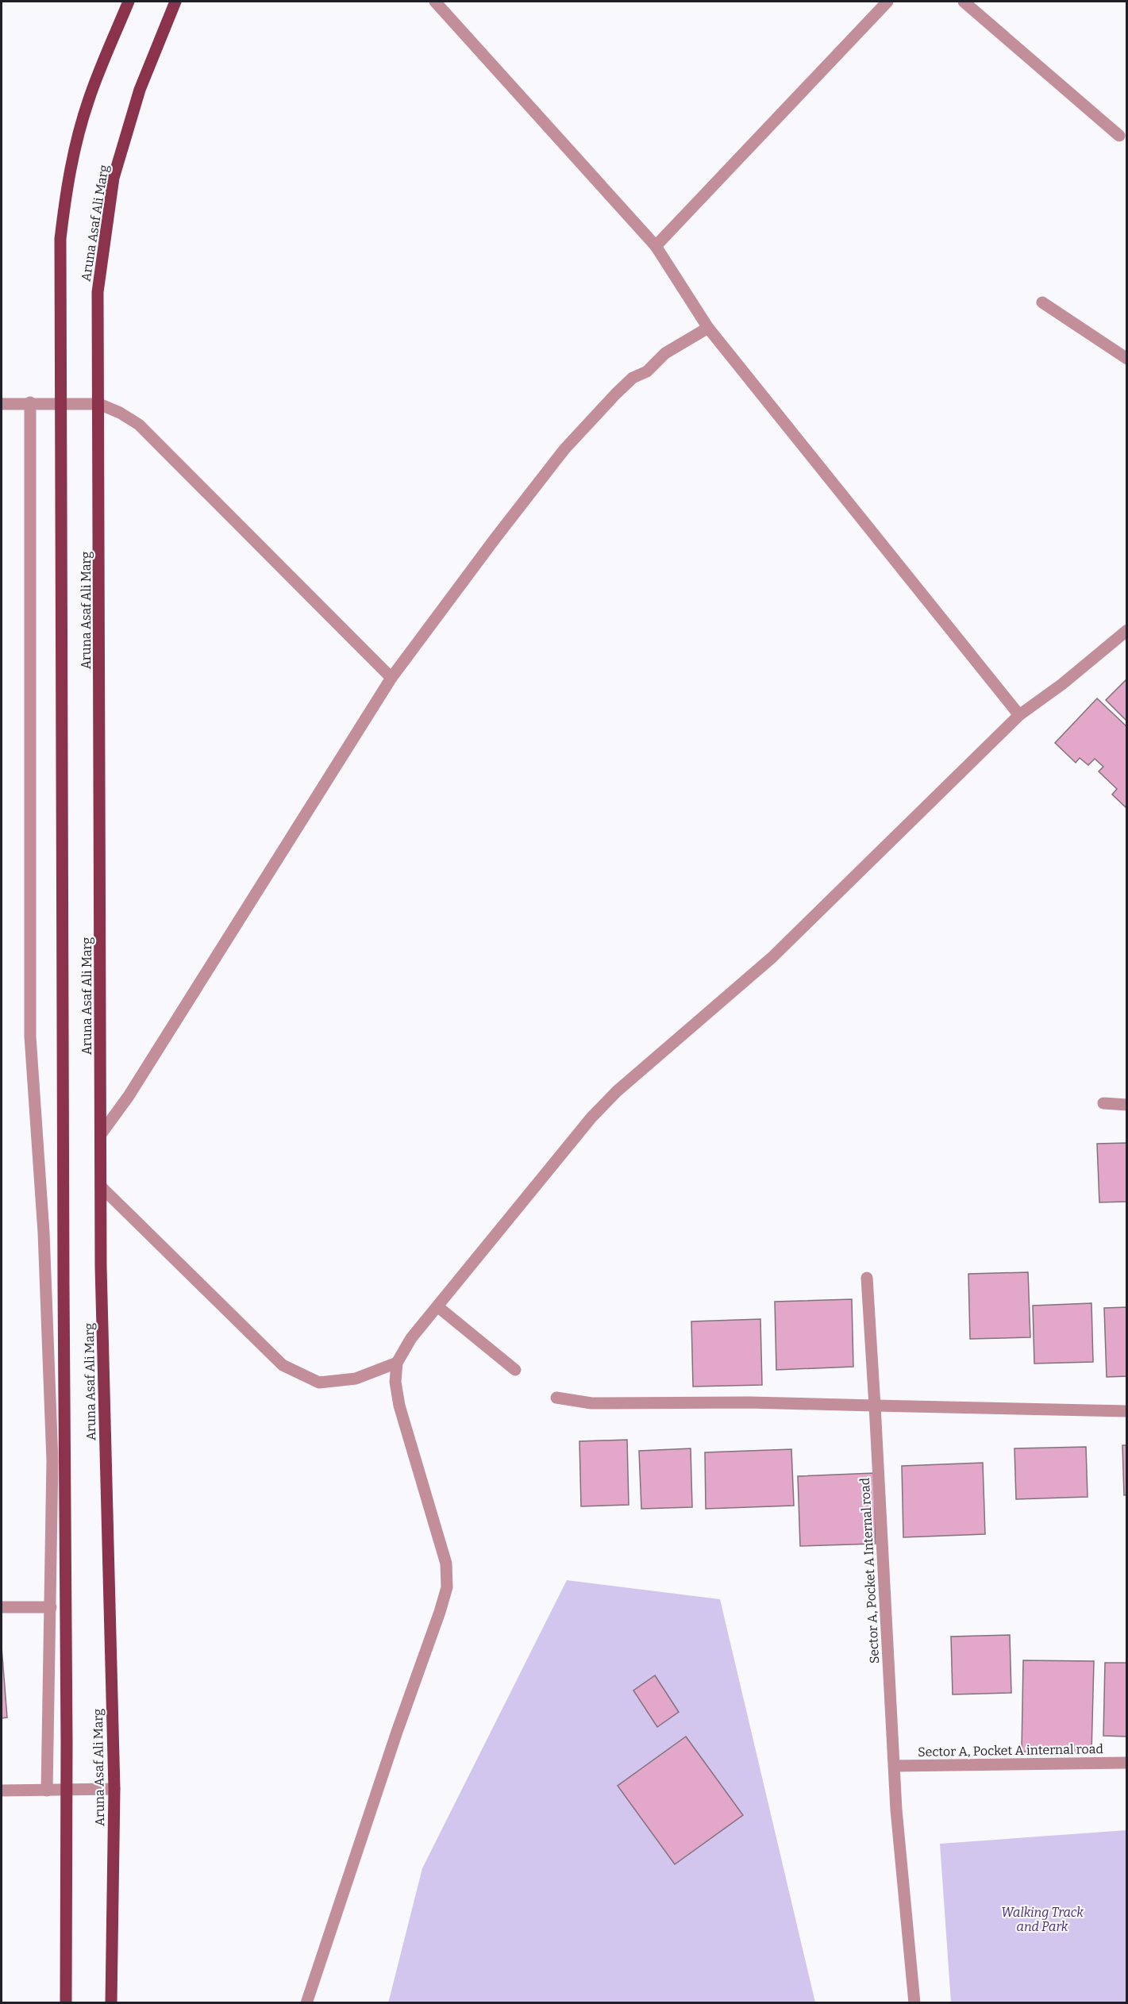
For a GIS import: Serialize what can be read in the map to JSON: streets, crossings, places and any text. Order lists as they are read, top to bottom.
{
  "streets": {
    "main road": ["Aruna Asaf Ali Marg"],
    "street": ["Sector A, Pocket A Internal road", "Sector A, Pocket A internal road"]
  },
  "crossings": [
    ["Sector A, Pocket A Internal road", "Sector A, Pocket A internal road"]
  ],
  "parks": ["Walking Track and Park"]
}
